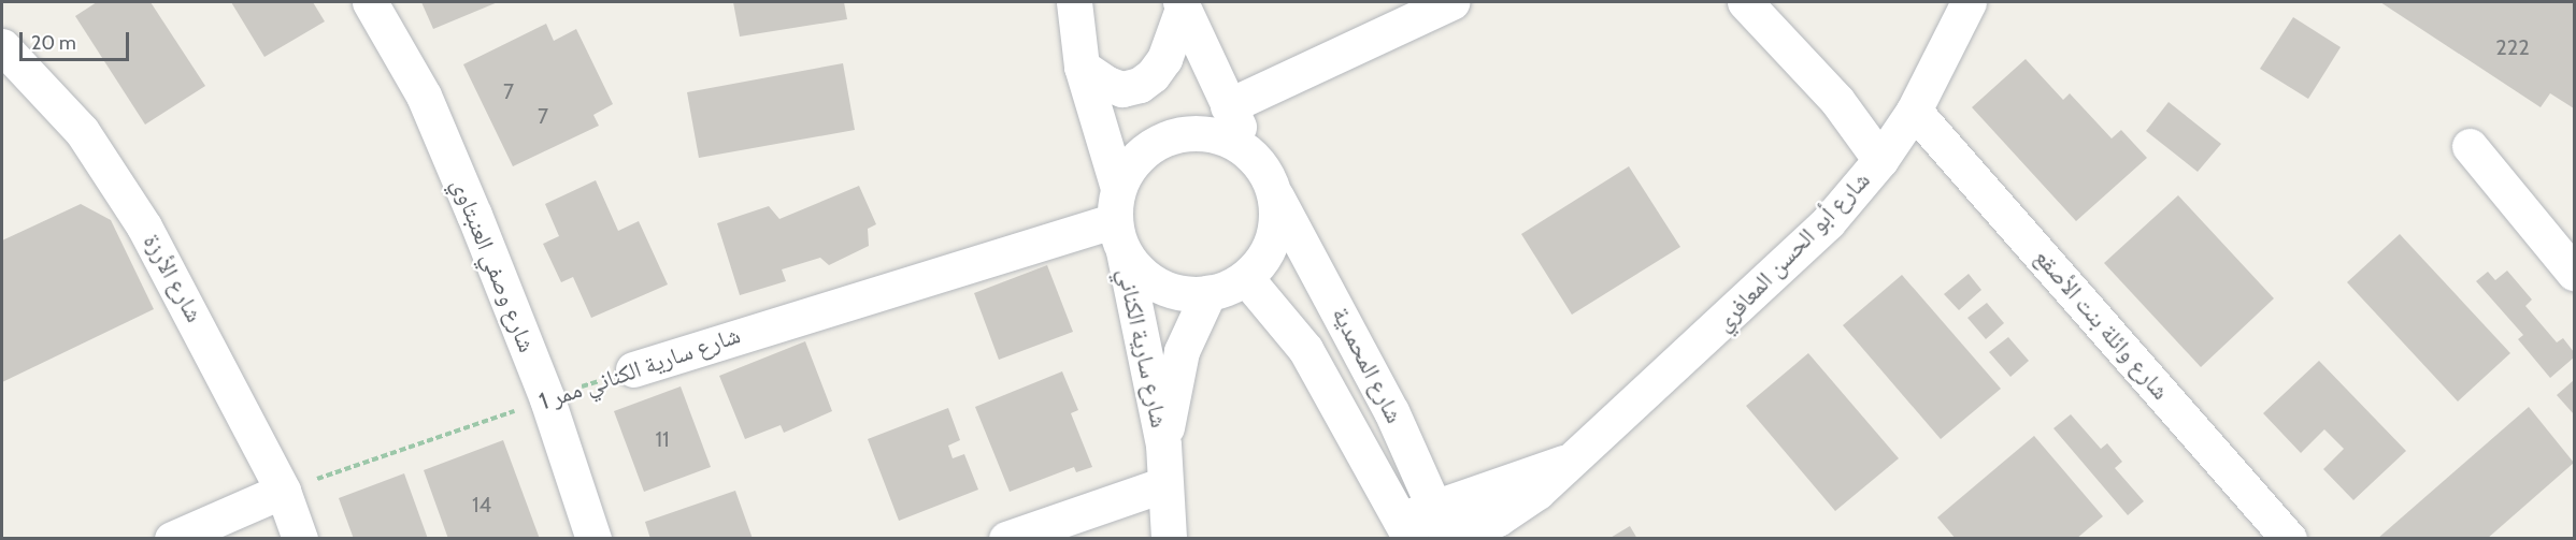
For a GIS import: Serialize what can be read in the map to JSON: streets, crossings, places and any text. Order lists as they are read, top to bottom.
{
  "streets": {
    "street": [
      "شارع أبو الحسن المعافري",
      "شارع وصفي العنبتاوي",
      "شارع الأرزة",
      "شارع وائلة بنت الأصقع",
      "شارع سارية الكناني",
      "شارع المحمدية",
      "شارع سارية الكناني ممر 1"
    ]
  },
  "crossings": [
    ["شارع أبو الحسن المعافري", "شارع وائلة بنت الأصقع"],
    ["شارع أبو الحسن المعافري", "شارع المحمدية"],
    ["شارع وصفي العنبتاوي", "شارع سارية الكناني ممر 1"],
    ["شارع الأرزة", "شارع سارية الكناني ممر 1"],
    ["شارع سارية الكناني", "شارع المحمدية"],
    ["شارع سارية الكناني", "شارع سارية الكناني ممر 1"],
    ["شارع المحمدية", "شارع سارية الكناني ممر 1"]
  ],
  "house_numbers": [
    "222",
    "7",
    "7",
    "11",
    "14"
  ],
  "scale_bar": "20 m"
}
